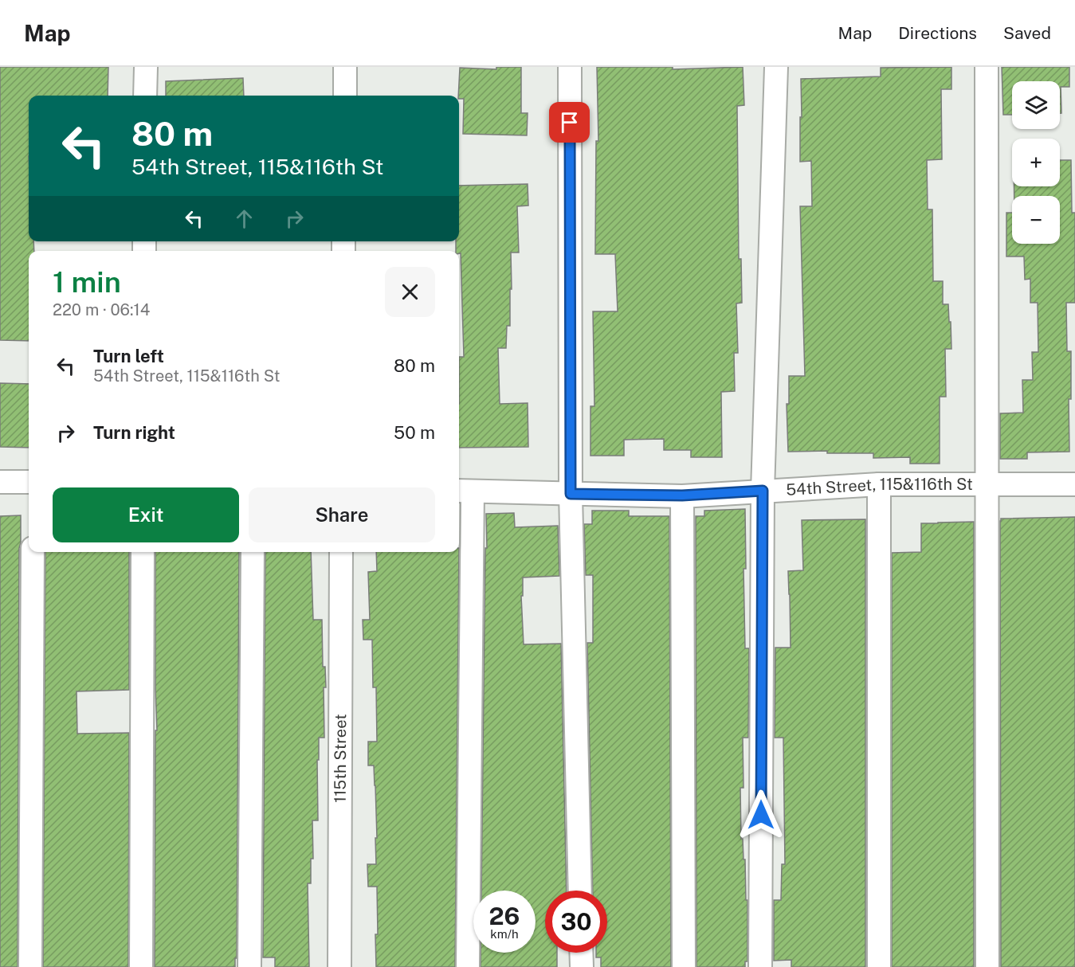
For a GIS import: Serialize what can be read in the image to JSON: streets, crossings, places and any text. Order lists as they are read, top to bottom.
{
  "streets": {
    "street": ["54th Street, 115&116th St", "115th Street"]
  },
  "page": {
    "header": "Map",
    "nav": ["Map", "Directions", "Saved"],
    "map_buttons": ["+", "−"],
    "turn": ["80 m", "54th Street, 115&116th St"],
    "heading": ["1 min", "220 m · 06:14"],
    "list": [
      {
        "name": "Turn left",
        "note": "54th Street, 115&116th St",
        "value": "80 m"
      },
      {
        "name": "Turn right",
        "value": "50 m"
      }
    ],
    "buttons": ["Exit", "Share"],
    "speed": "26 km/h",
    "limit": "30"
  }
}
